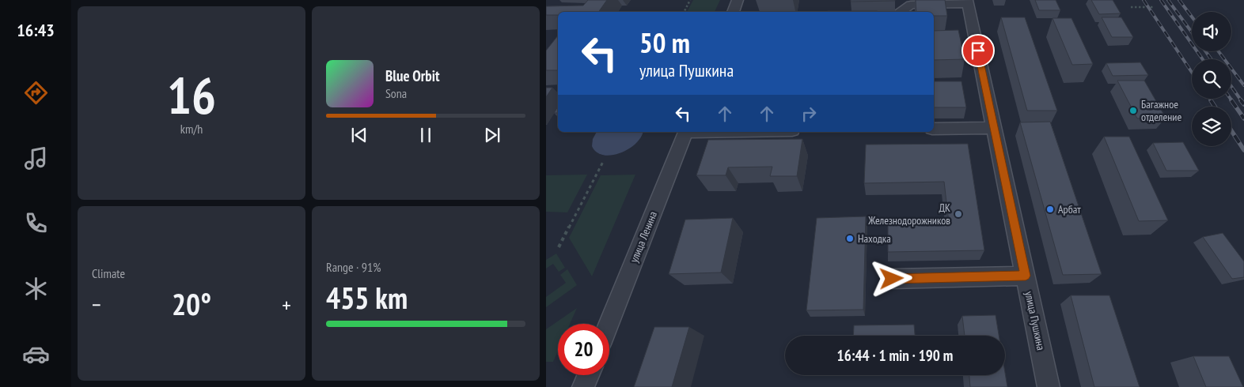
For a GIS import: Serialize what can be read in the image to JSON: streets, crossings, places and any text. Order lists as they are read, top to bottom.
{
  "streets": {
    "street": ["улица Ленина", "улица Пушкина"]
  },
  "places": [
    "Багажное отделение",
    "Арбат",
    "ДК Железнодорожников",
    "Находка"
  ],
  "page": {
    "tabs": "16:43",
    "tile": [
      ["16", "km/h"],
      "Climate",
      ["Range · 91%", "455 km"]
    ],
    "turn": ["50 m", "улица Пушкина"],
    "song": ["Blue Orbit", "Sona"],
    "heat": ["−", "20°", "+"],
    "limit": "20",
    "trip": "16:44 · 1 min · 190 m"
  }
}
